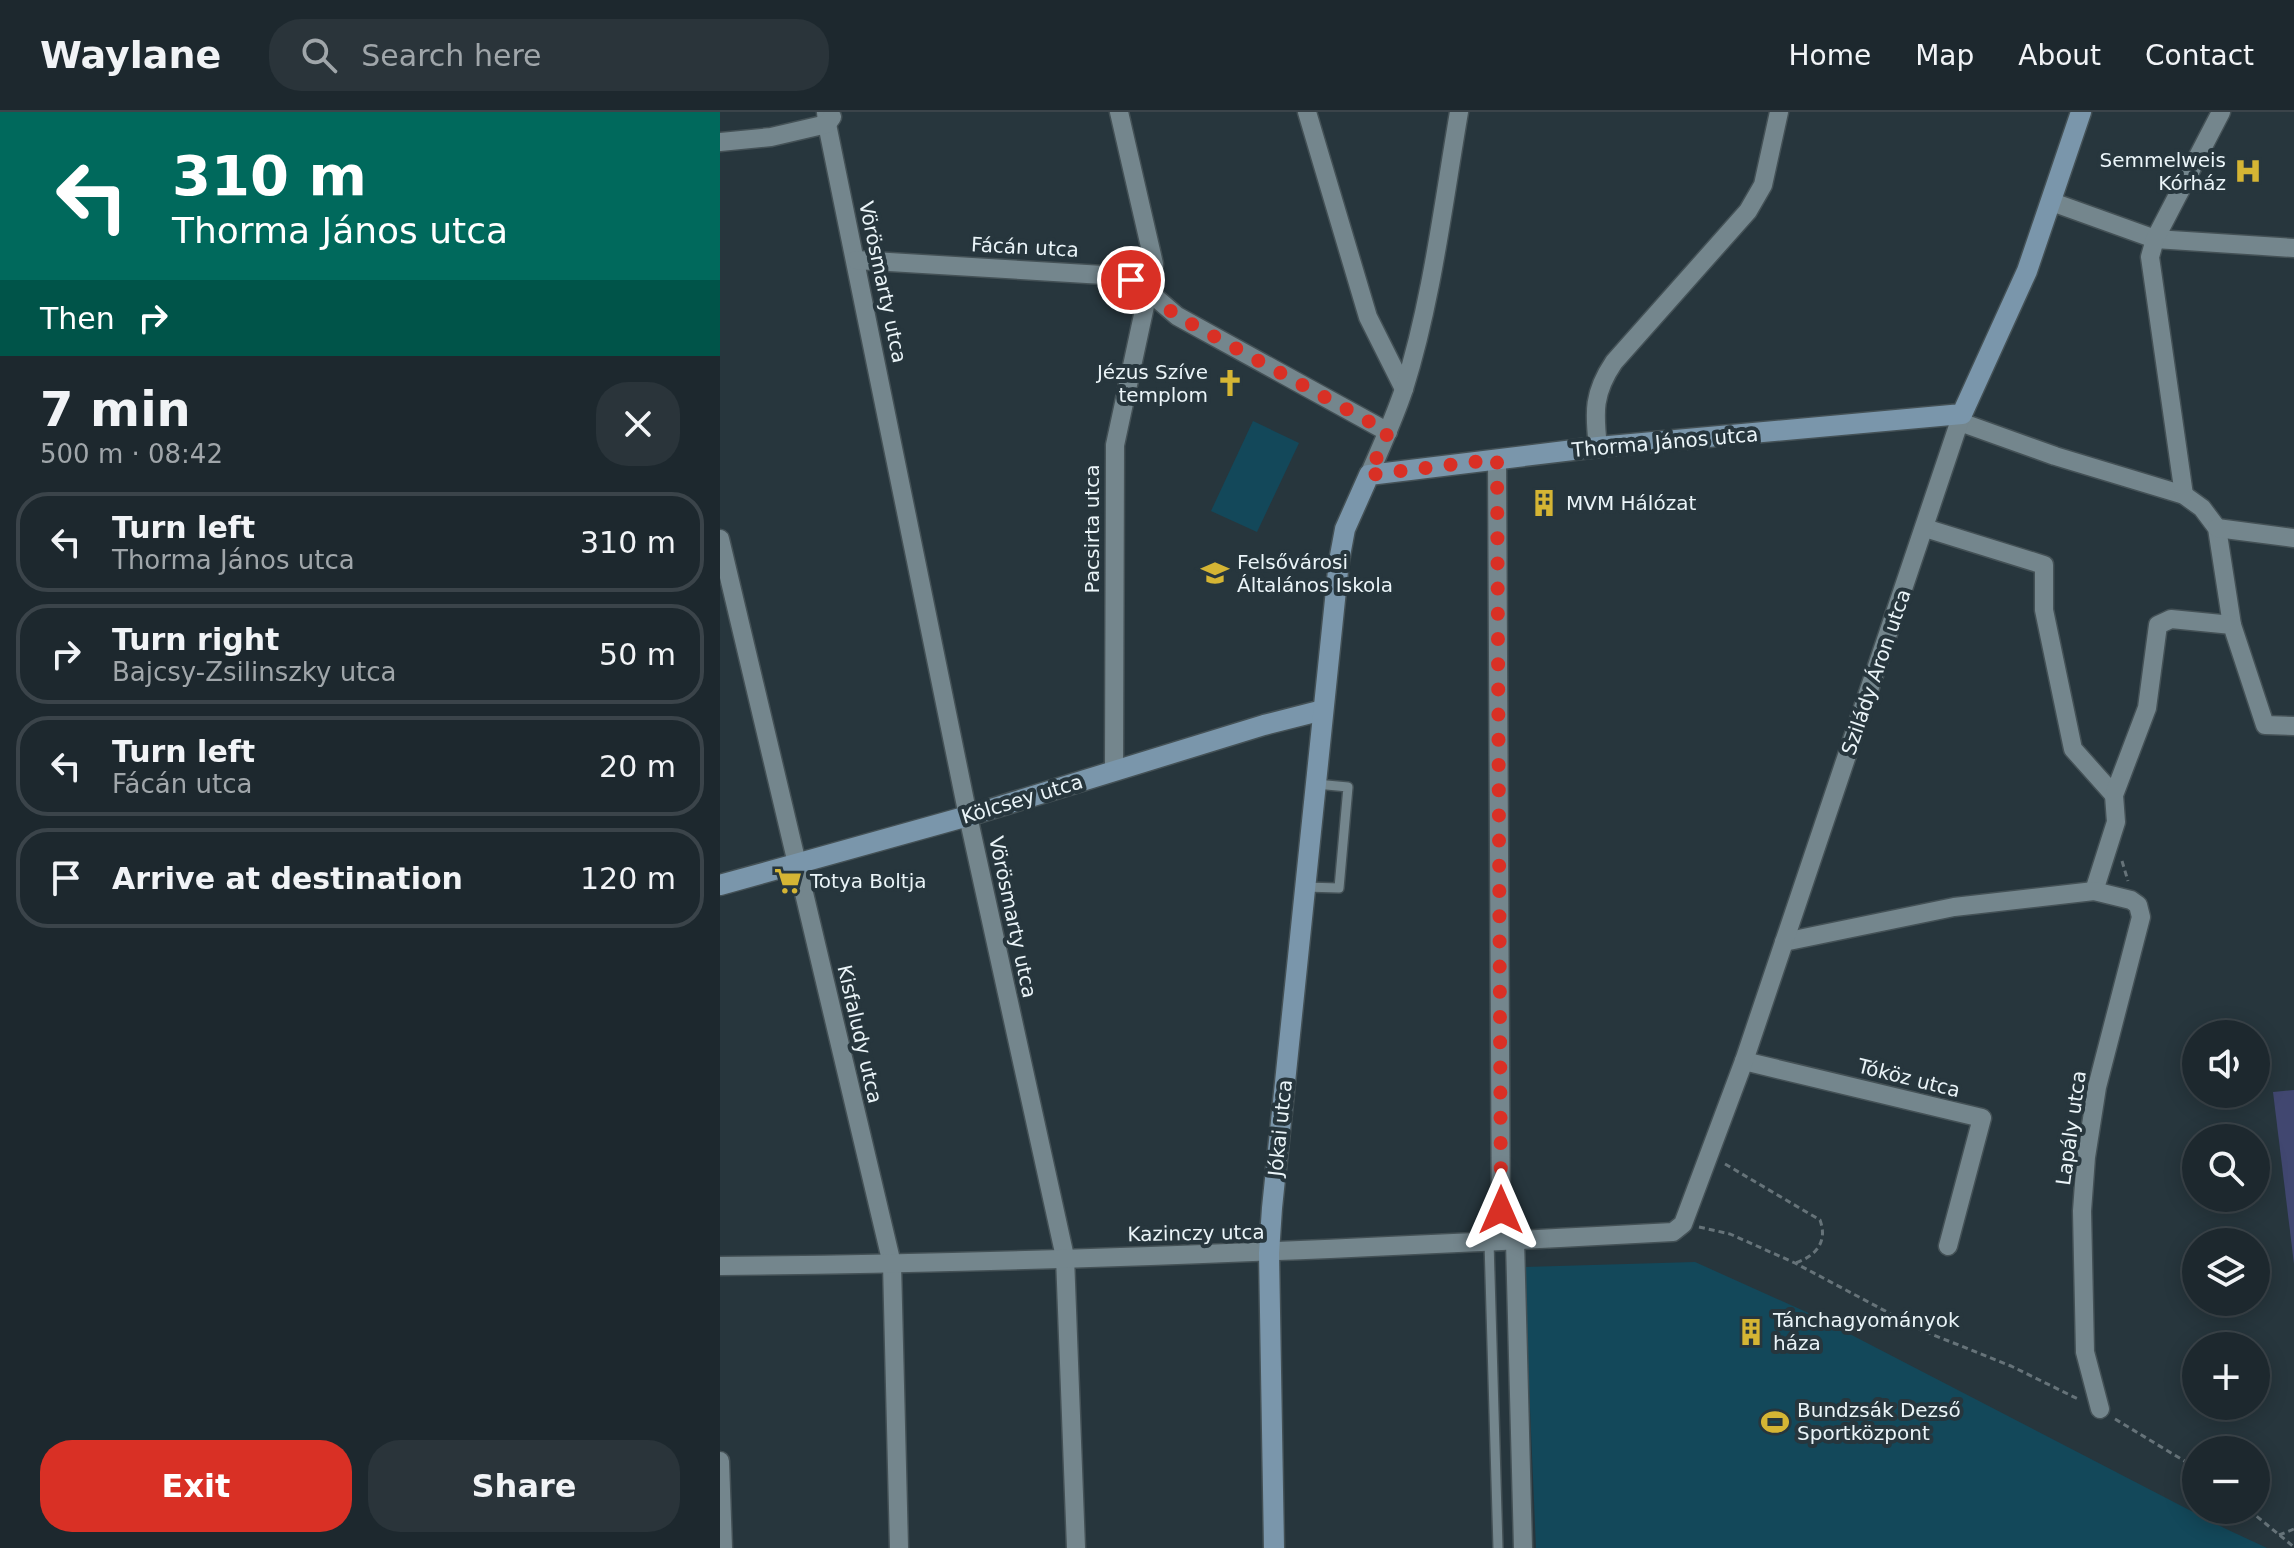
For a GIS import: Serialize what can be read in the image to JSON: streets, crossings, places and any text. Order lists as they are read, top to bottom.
{
  "streets": {
    "street": [
      "Fácán utca",
      "Vörösmarty utca",
      "Thorma János utca",
      "Pacsirta utca",
      "Szilády Áron utca",
      "Kölcsey utca",
      "Kisfaludy utca",
      "Tóköz utca",
      "Jókai utca",
      "Lapály utca",
      "Kazinczy utca"
    ]
  },
  "crossings": [
    ["Fácán utca", "Vörösmarty utca"],
    ["Fácán utca", "Pacsirta utca"],
    ["Vörösmarty utca", "Kölcsey utca"],
    ["Vörösmarty utca", "Kazinczy utca"],
    ["Thorma János utca", "Szilády Áron utca"],
    ["Thorma János utca", "Jókai utca"],
    ["Pacsirta utca", "Kölcsey utca"],
    ["Szilády Áron utca", "Tóköz utca"],
    ["Szilády Áron utca", "Kazinczy utca"],
    ["Kölcsey utca", "Kisfaludy utca"],
    ["Kölcsey utca", "Jókai utca"],
    ["Kisfaludy utca", "Kazinczy utca"],
    ["Jókai utca", "Kazinczy utca"]
  ],
  "places": {
    "hospital": ["Semmelweis Kórház"],
    "church": ["Jézus Szíve templom"],
    "building": ["MVM Hálózat", "Tánchagyományok háza"],
    "school or university": ["Felsővárosi Általános Iskola"],
    "supermarket": ["Totya Boltja"],
    "sports": ["Bundzsák Dezső Sportközpont"]
  },
  "page": {
    "header": "Waylane",
    "search": "Search here",
    "nav": [
      "Home",
      "Map",
      "About",
      "Contact"
    ],
    "turn": ["310 m", "Thorma János utca"],
    "then": "Then",
    "heading": ["7 min", "500 m · 08:42"],
    "list": [
      {
        "name": "Turn left",
        "note": "Thorma János utca",
        "value": "310 m"
      },
      {
        "name": "Turn right",
        "note": "Bajcsy-Zsilinszky utca",
        "value": "50 m"
      },
      {
        "name": "Turn left",
        "note": "Fácán utca",
        "value": "20 m"
      },
      {
        "name": "Arrive at destination",
        "value": "120 m"
      }
    ],
    "map_buttons": ["+", "−"],
    "buttons": ["Exit", "Share"]
  }
}
